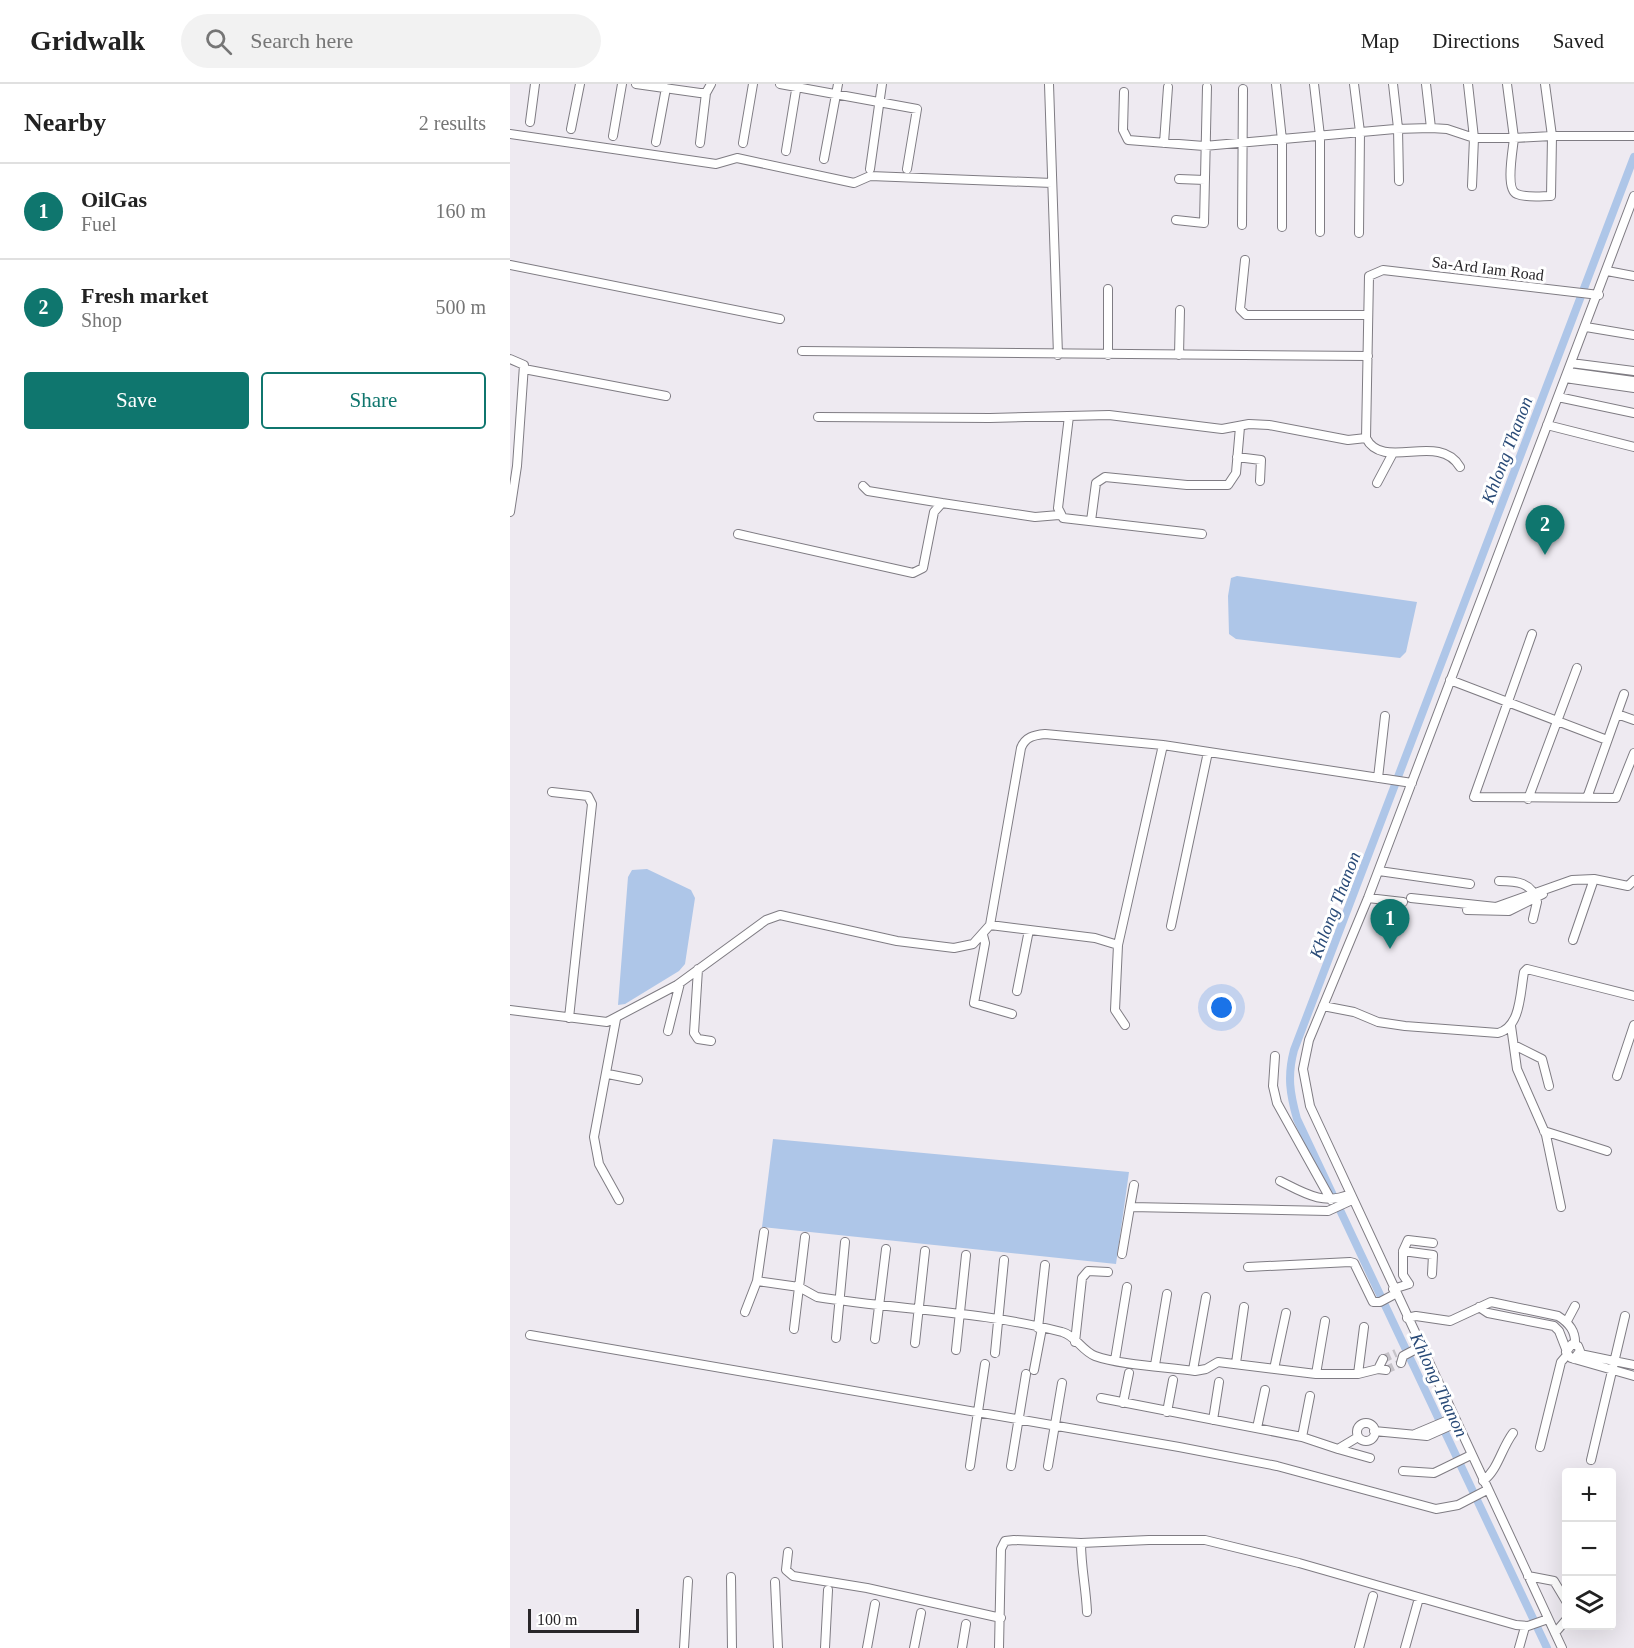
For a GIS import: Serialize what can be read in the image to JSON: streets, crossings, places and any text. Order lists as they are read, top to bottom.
{
  "streets": {
    "street": ["Sa-Ard Iam Road"]
  },
  "water": ["Khlong Thanon"],
  "scale_bar": "100 m",
  "page": {
    "header": "Gridwalk",
    "search": "Search here",
    "nav": ["Map", "Directions", "Saved"],
    "heading": ["Nearby", "2 results"],
    "list": [
      {
        "mark": "1",
        "name": "OilGas",
        "note": "Fuel",
        "value": "160 m"
      },
      {
        "mark": "2",
        "name": "Fresh market",
        "note": "Shop",
        "value": "500 m"
      }
    ],
    "buttons": ["Save", "Share"],
    "pins": ["2", "1"],
    "map_buttons": ["+", "−"],
    "scale": "100 m"
  }
}
